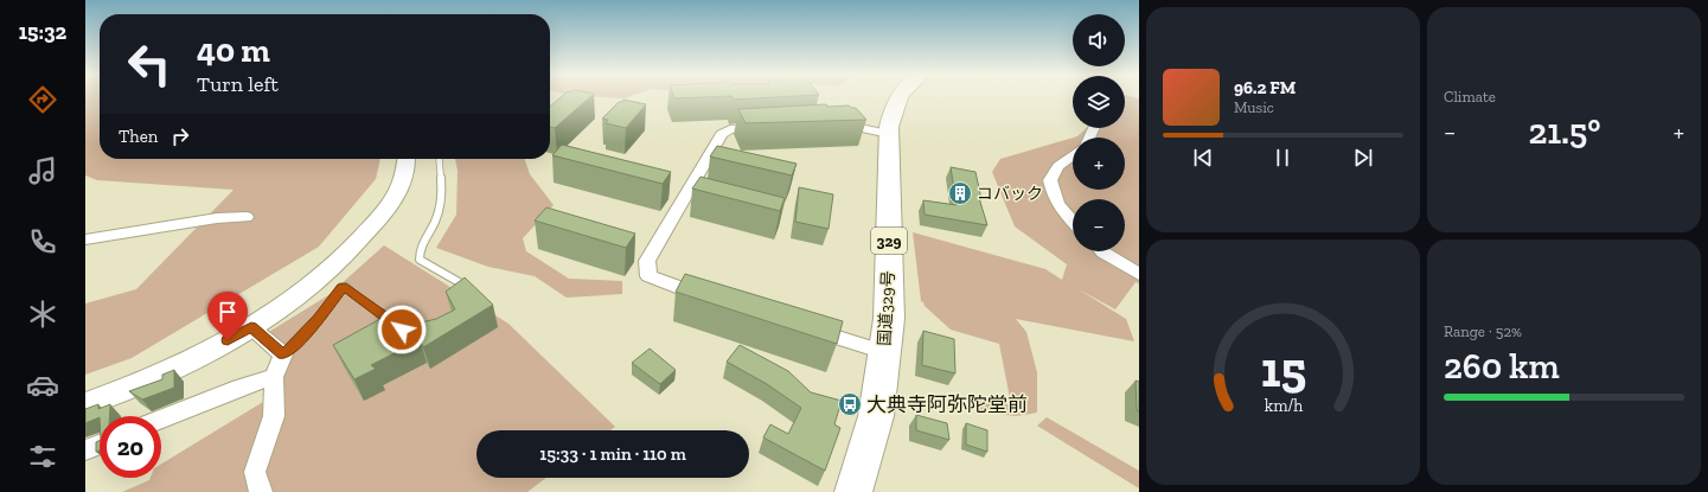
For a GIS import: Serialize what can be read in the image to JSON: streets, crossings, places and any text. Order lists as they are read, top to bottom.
{
  "streets": {
    "highway": ["329", "国道329号"]
  },
  "places": {
    "building": ["コバック"],
    "bus stop": ["大典寺阿弥陀堂前"]
  },
  "page": {
    "tabs": "15:32",
    "tile": [
      "Climate",
      ["Range · 52%", "260 km"]
    ],
    "map_buttons": ["+", "−"],
    "turn": ["40 m", "Turn left"],
    "song": ["96.2 FM", "Music"],
    "heat": ["−", "21.5°", "+"],
    "then": "Then",
    "limit": "20",
    "trip": "15:33 · 1 min · 110 m",
    "gauge": ["15", "km/h"]
  }
}
